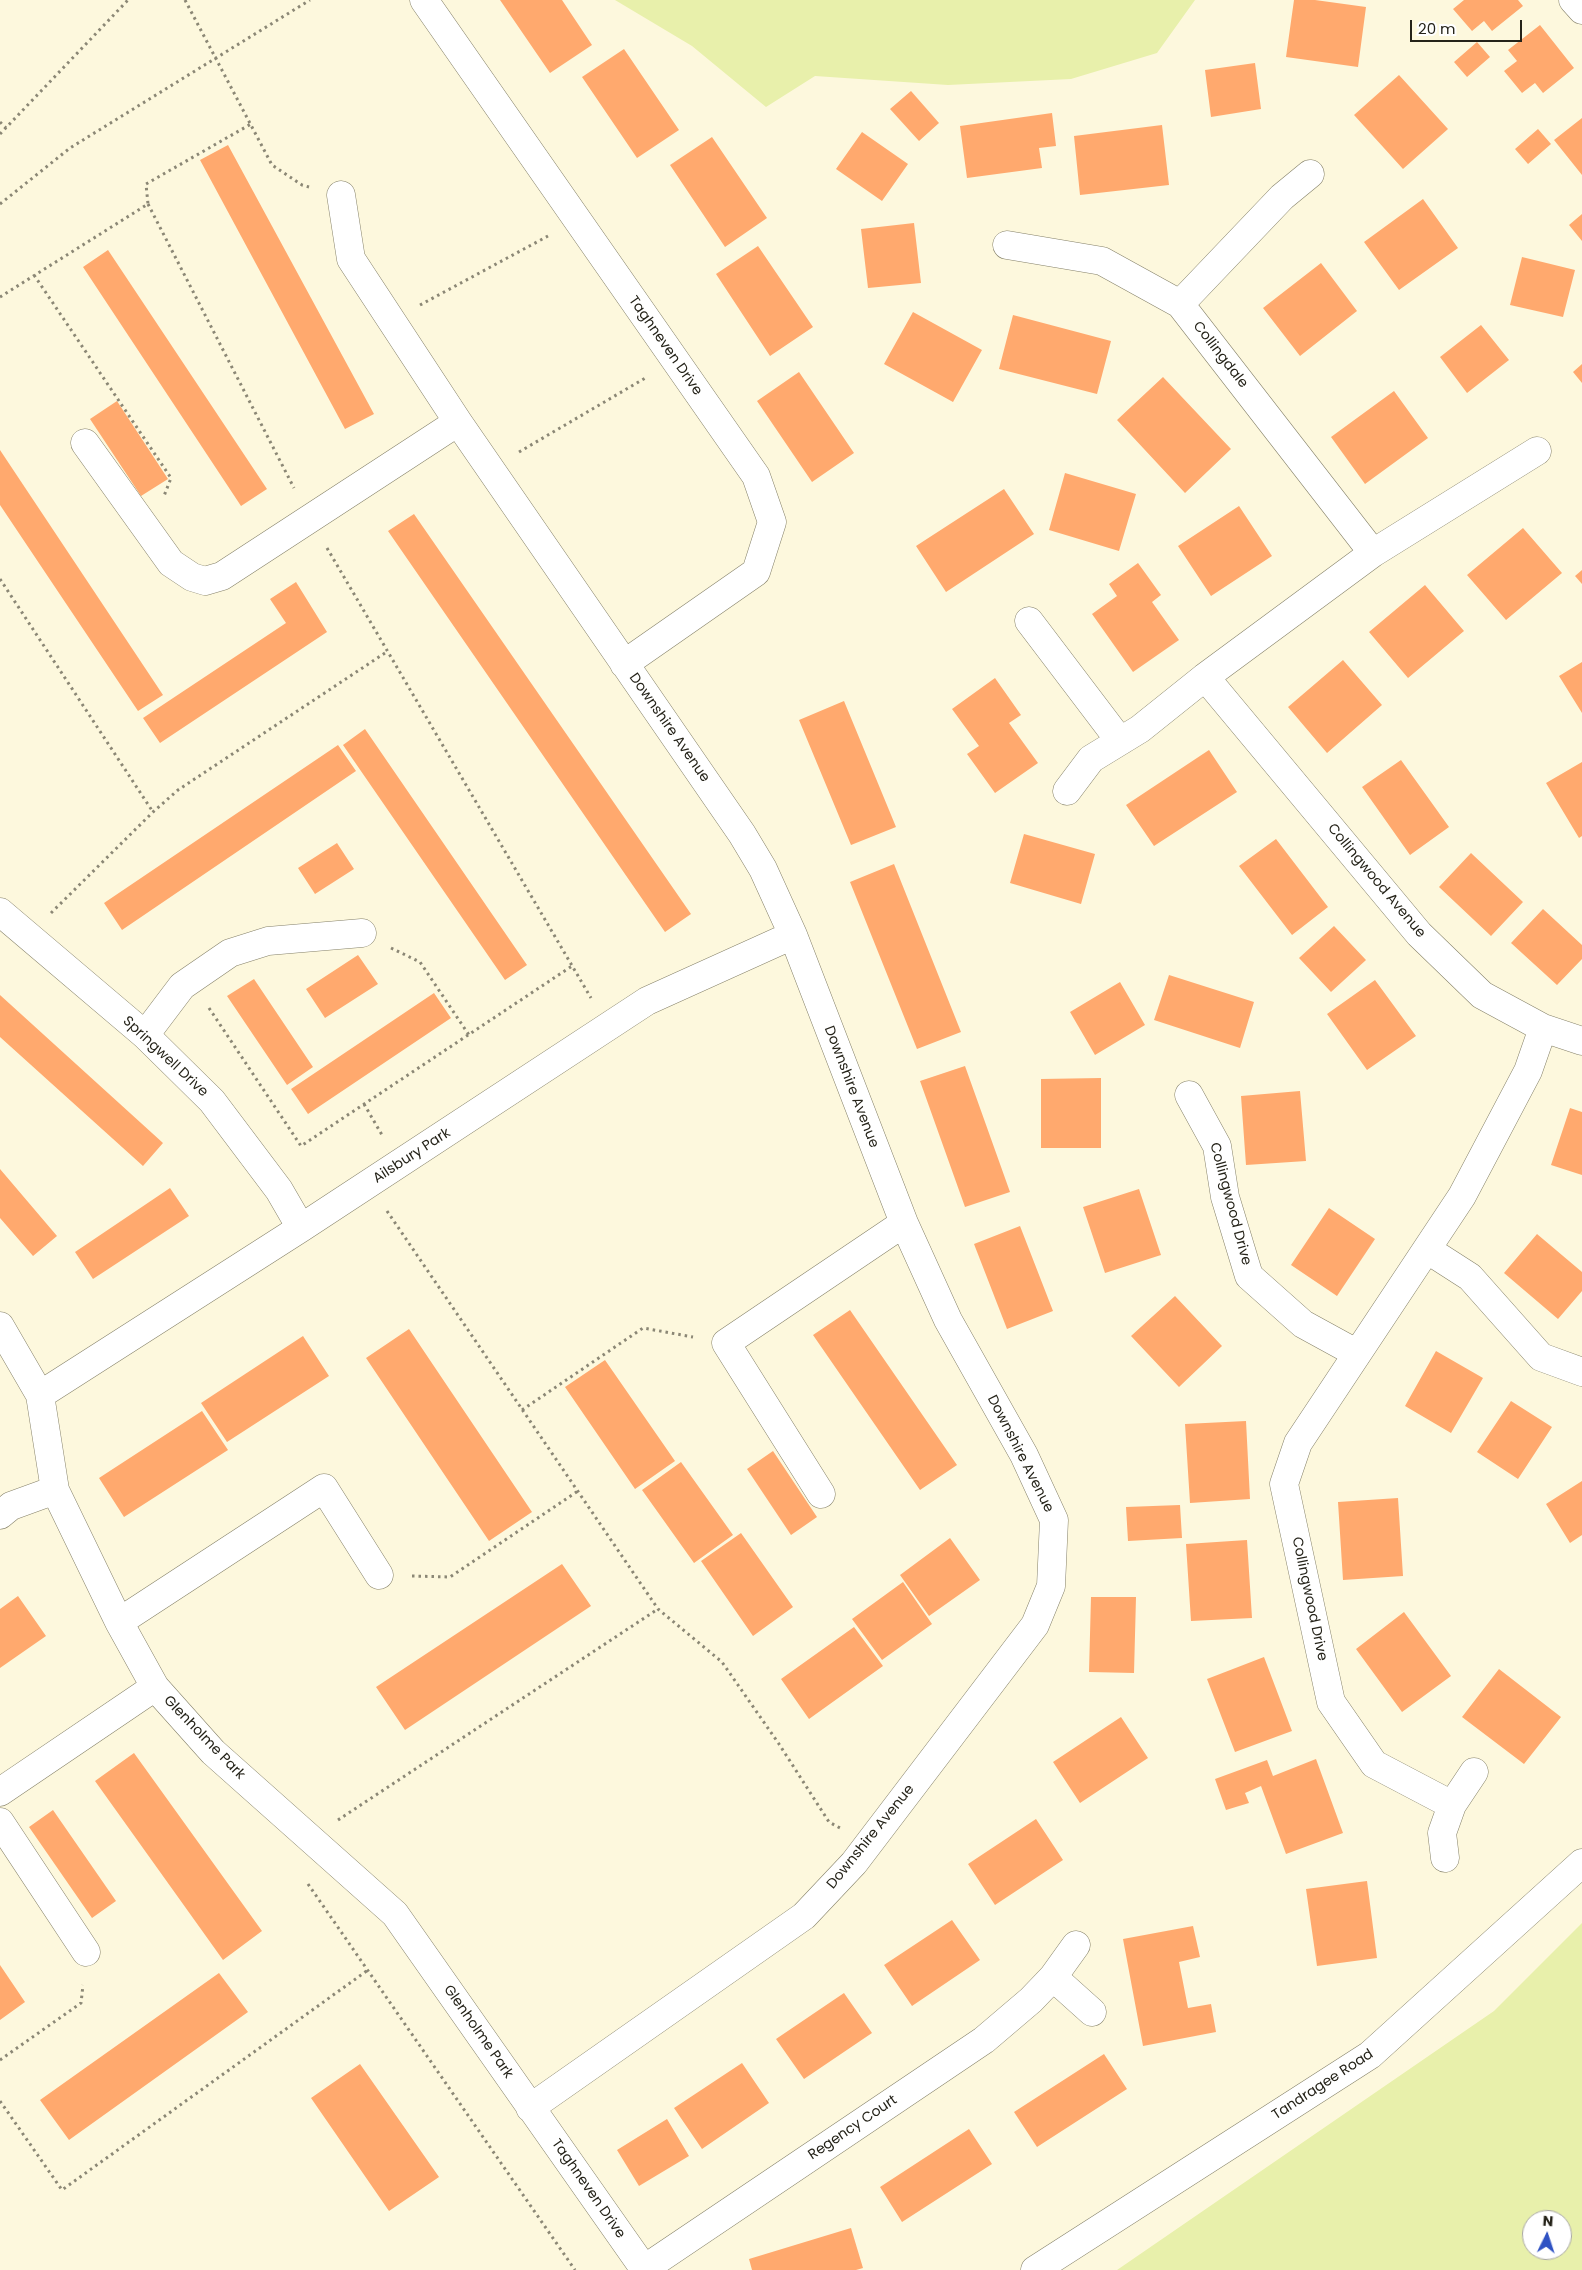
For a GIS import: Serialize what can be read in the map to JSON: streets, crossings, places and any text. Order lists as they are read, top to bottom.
{
  "streets": {
    "street": [
      "Taghneven Drive",
      "Collingdale",
      "Downshire Avenue",
      "Collingwood Avenue",
      "Springwell Drive",
      "Ailsbury Park",
      "Collingwood Drive",
      "Glenholme Park",
      "Tandragee Road",
      "Regency Court"
    ]
  },
  "crossings": [
    ["Taghneven Drive", "Downshire Avenue"],
    ["Taghneven Drive", "Glenholme Park"],
    ["Taghneven Drive", "Regency Court"],
    ["Downshire Avenue", "Ailsbury Park"],
    ["Downshire Avenue", "Glenholme Park"],
    ["Collingwood Avenue", "Collingwood Drive"],
    ["Springwell Drive", "Ailsbury Park"],
    ["Ailsbury Park", "Glenholme Park"]
  ],
  "scale_bar": "20 m",
  "north": "top"
}
